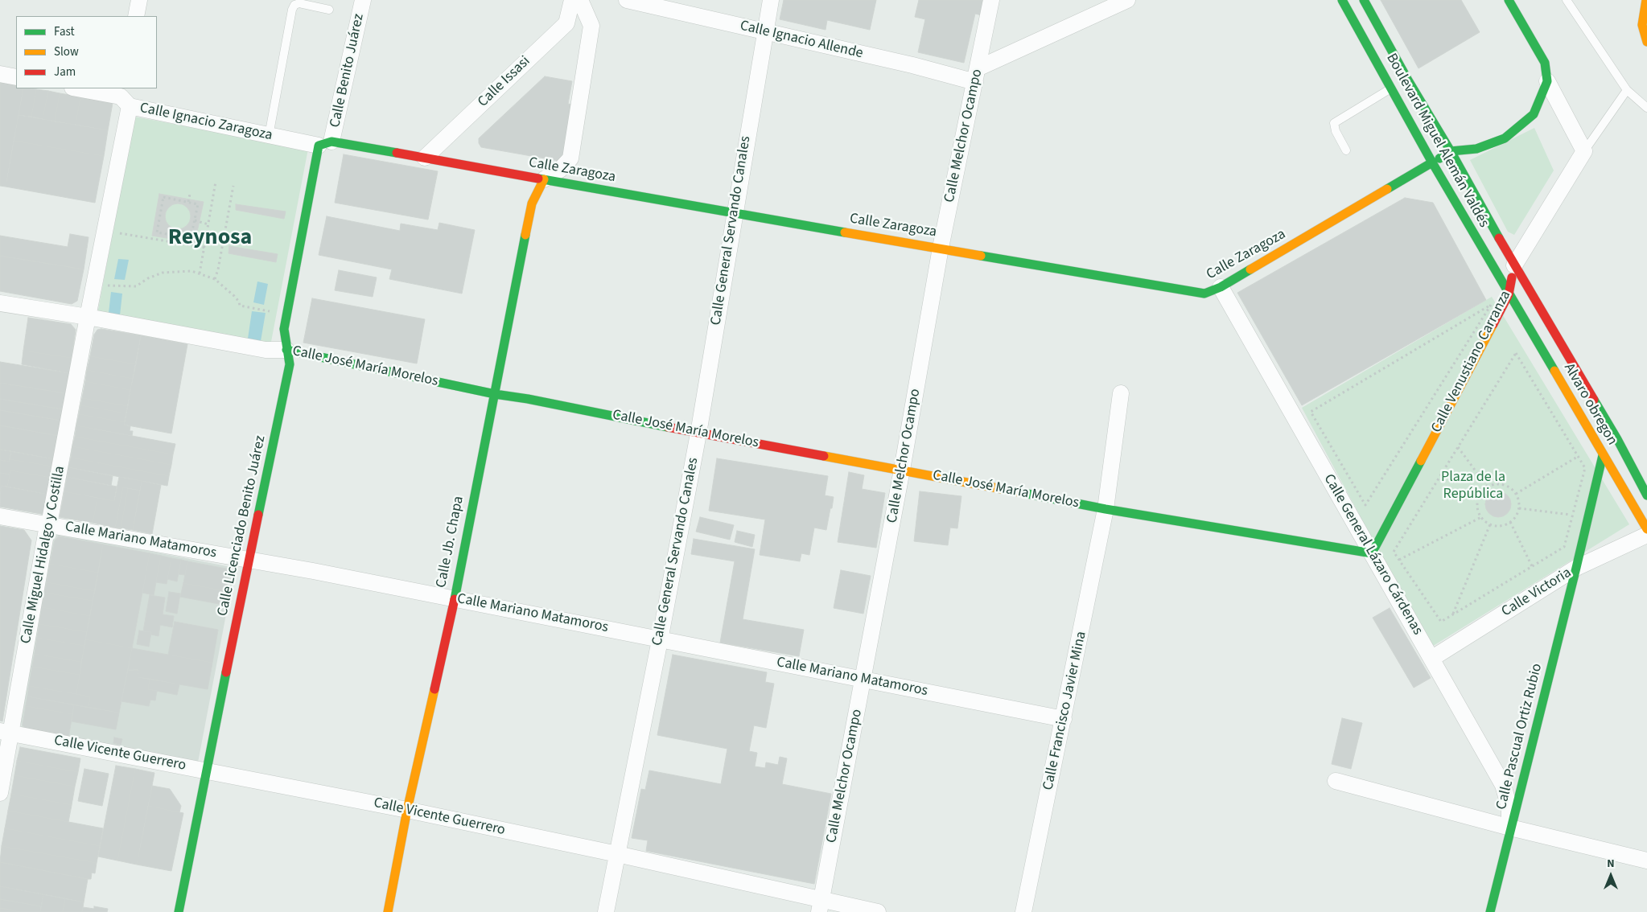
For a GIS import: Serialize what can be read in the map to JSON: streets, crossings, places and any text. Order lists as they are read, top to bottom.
{
  "streets": {
    "main road": [
      "Boulevard Miguel Alemán Valdés",
      "Calle Zaragoza",
      "Calle Venustiano Carranza",
      "Calle José María Morelos",
      "Alvaro obregon",
      "Calle Licenciado Benito Juárez",
      "Calle Jb. Chapa",
      "Calle Pascual Ortiz Rubio"
    ],
    "street": [
      "Calle Ignacio Allende",
      "Calle Benito Juárez",
      "Calle Issasi",
      "Calle Ignacio Zaragoza",
      "Calle Melchor Ocampo",
      "Calle General Servando Canales",
      "Calle Mariano Matamoros",
      "Calle Miguel Hidalgo y Costilla",
      "Calle General Lázaro Cárdenas",
      "Calle Victoria",
      "Calle Francisco Javier Mina",
      "Calle Vicente Guerrero"
    ]
  },
  "crossings": [
    ["Calle Ignacio Allende", "Calle Melchor Ocampo"],
    ["Calle Ignacio Allende", "Calle General Servando Canales"],
    ["Calle Benito Juárez", "Calle Ignacio Zaragoza"],
    ["Calle Benito Juárez", "Calle Zaragoza"],
    ["Calle Benito Juárez", "Calle Licenciado Benito Juárez"],
    ["Calle Issasi", "Calle Zaragoza"],
    ["Calle Ignacio Zaragoza", "Calle Zaragoza"],
    ["Calle Ignacio Zaragoza", "Calle Licenciado Benito Juárez"],
    ["Calle Ignacio Zaragoza", "Calle Miguel Hidalgo y Costilla"],
    ["Calle Melchor Ocampo", "Calle Zaragoza"],
    ["Calle Melchor Ocampo", "Calle José María Morelos"],
    ["Calle Melchor Ocampo", "Calle Mariano Matamoros"],
    ["Calle Melchor Ocampo", "Calle Vicente Guerrero"],
    ["Boulevard Miguel Alemán Valdés", "Calle Zaragoza"],
    ["Boulevard Miguel Alemán Valdés", "Calle Venustiano Carranza"],
    ["Boulevard Miguel Alemán Valdés", "Alvaro obregon"],
    ["Calle Zaragoza", "Calle General Servando Canales"],
    ["Calle Zaragoza", "Calle Licenciado Benito Juárez"],
    ["Calle Zaragoza", "Calle Jb. Chapa"],
    ["Calle Zaragoza", "Calle General Lázaro Cárdenas"],
    ["Calle General Servando Canales", "Calle José María Morelos"],
    ["Calle General Servando Canales", "Calle Mariano Matamoros"],
    ["Calle General Servando Canales", "Calle Vicente Guerrero"],
    ["Calle Venustiano Carranza", "Calle José María Morelos"],
    ["Calle Venustiano Carranza", "Alvaro obregon"],
    ["Calle Venustiano Carranza", "Calle General Lázaro Cárdenas"],
    ["Calle José María Morelos", "Calle Licenciado Benito Juárez"],
    ["Calle José María Morelos", "Calle Jb. Chapa"],
    ["Calle José María Morelos", "Calle Miguel Hidalgo y Costilla"],
    ["Calle José María Morelos", "Calle General Lázaro Cárdenas"],
    ["Calle José María Morelos", "Calle Francisco Javier Mina"],
    ["Alvaro obregon", "Calle Pascual Ortiz Rubio"],
    ["Calle Licenciado Benito Juárez", "Calle Mariano Matamoros"],
    ["Calle Licenciado Benito Juárez", "Calle Vicente Guerrero"],
    ["Calle Mariano Matamoros", "Calle Jb. Chapa"],
    ["Calle Mariano Matamoros", "Calle Miguel Hidalgo y Costilla"],
    ["Calle Mariano Matamoros", "Calle Francisco Javier Mina"],
    ["Calle Jb. Chapa", "Calle Vicente Guerrero"],
    ["Calle Miguel Hidalgo y Costilla", "Calle Vicente Guerrero"],
    ["Calle General Lázaro Cárdenas", "Calle Victoria"],
    ["Calle General Lázaro Cárdenas", "Calle Pascual Ortiz Rubio"],
    ["Calle Victoria", "Calle Pascual Ortiz Rubio"]
  ],
  "districts": ["Reynosa"],
  "parks": ["Plaza de la República"],
  "legend": ["Fast", "Slow", "Jam"],
  "north": "top"
}
